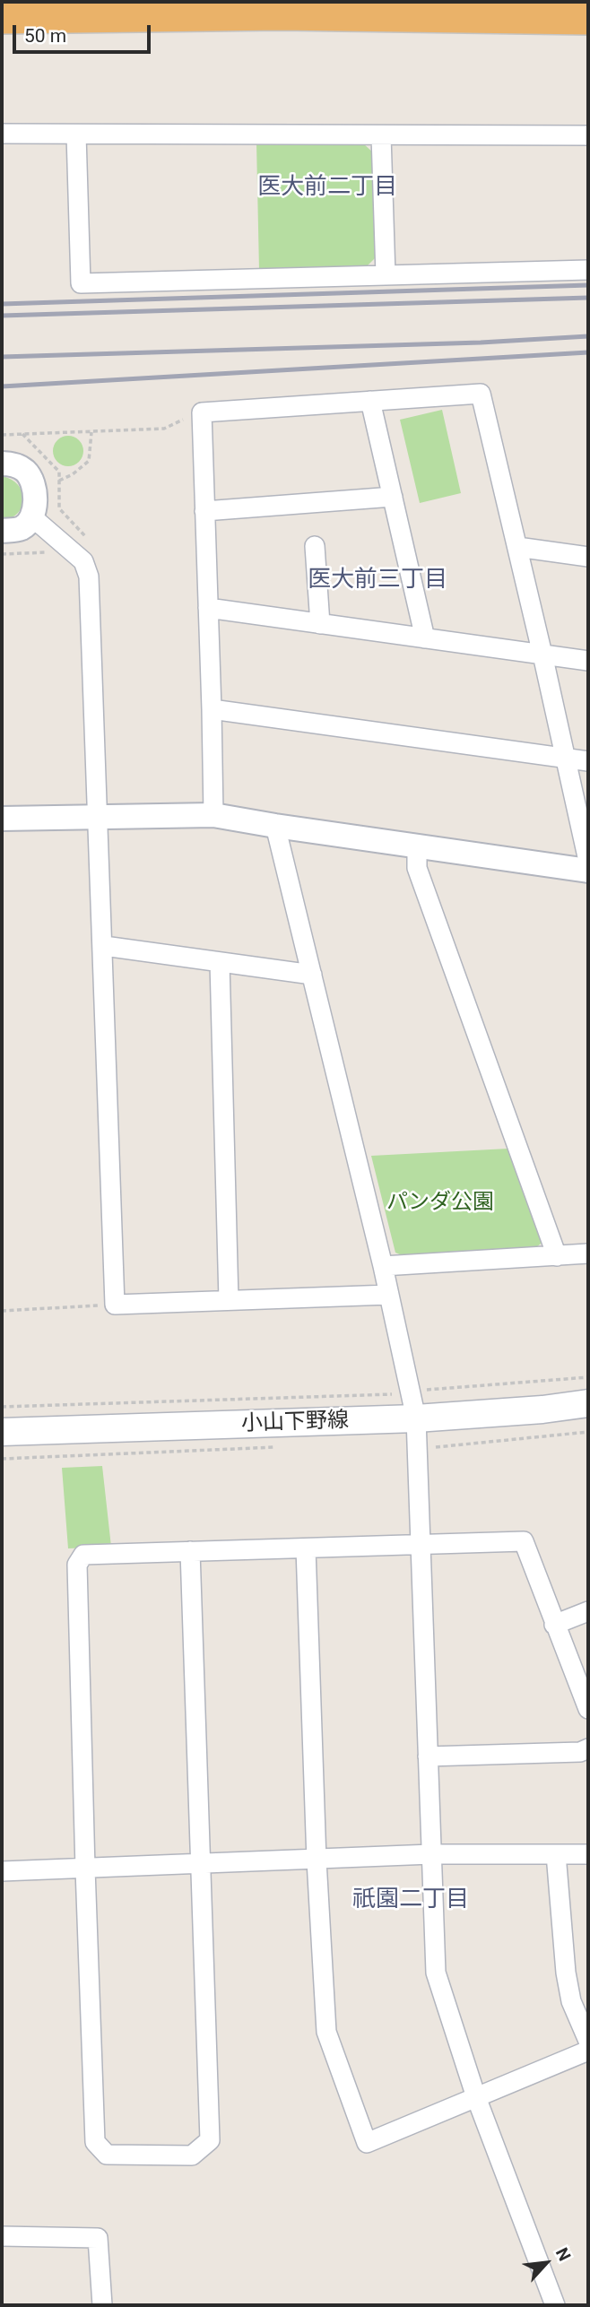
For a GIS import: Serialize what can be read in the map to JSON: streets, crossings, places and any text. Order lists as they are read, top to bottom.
{
  "streets": {
    "main road": ["小山下野線"]
  },
  "districts": ["医大前二丁目", "医大前三丁目", "祇園二丁目"],
  "parks": ["パンダ公園"],
  "scale_bar": "50 m",
  "north": "top right"
}
